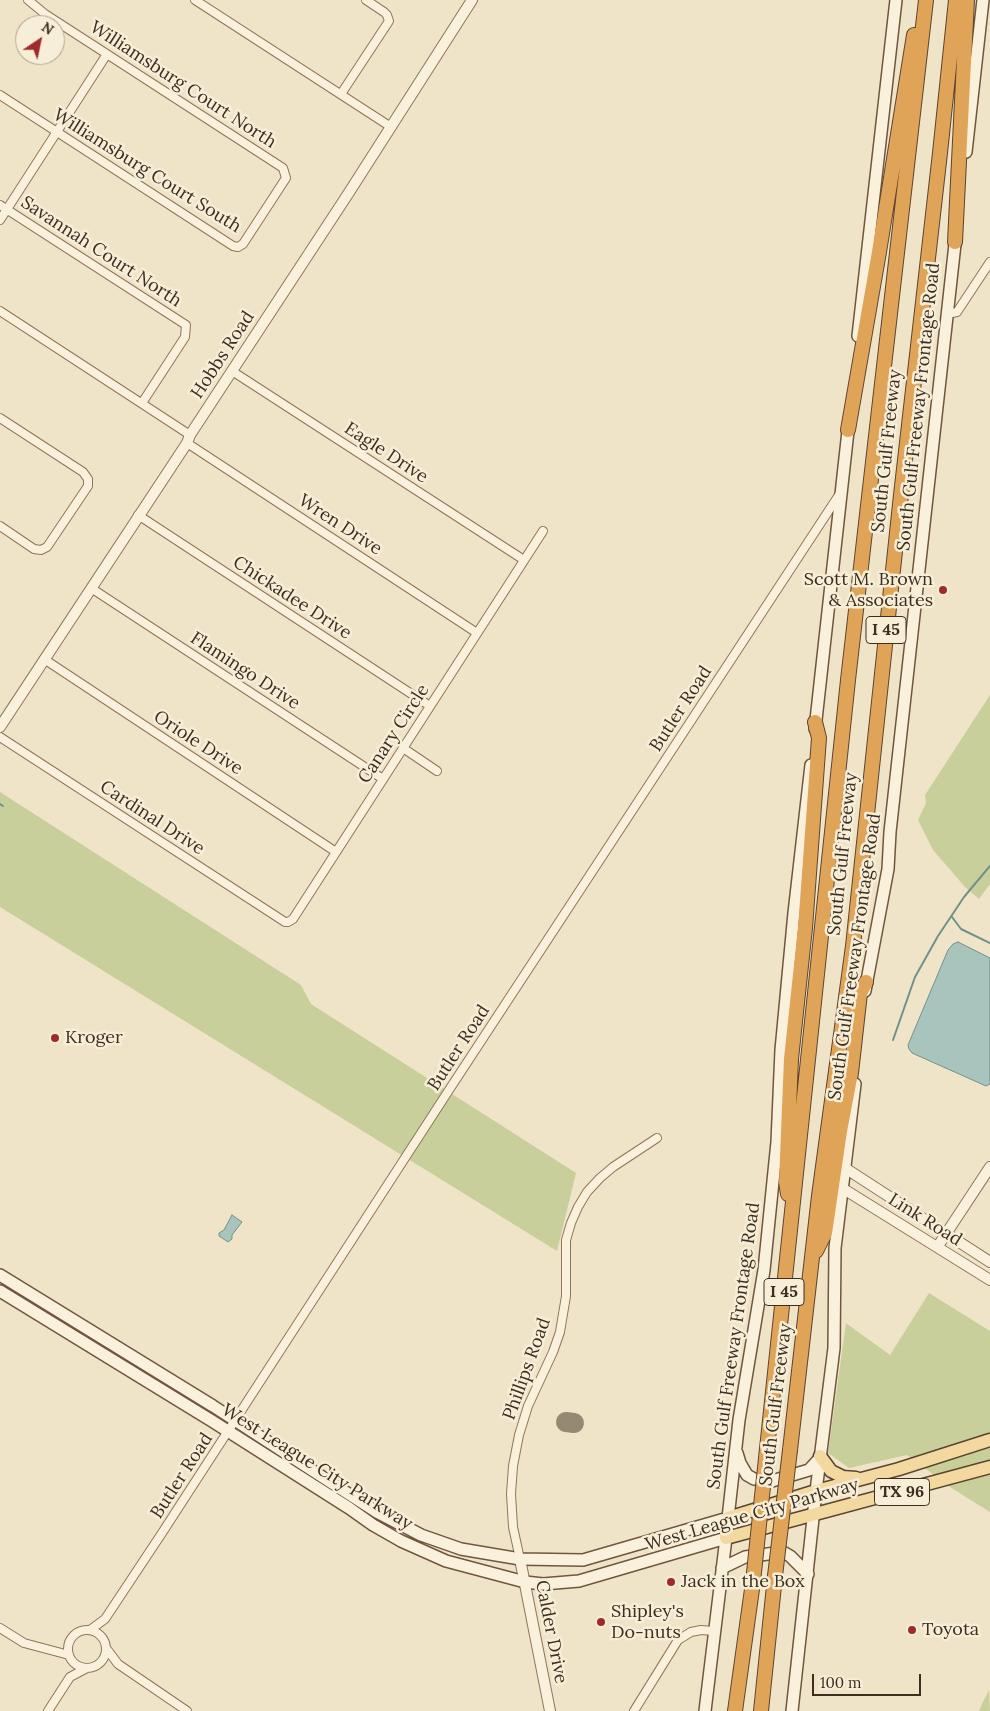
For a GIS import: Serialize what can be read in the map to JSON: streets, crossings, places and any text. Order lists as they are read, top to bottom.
{
  "streets": {
    "highway": ["South Gulf Freeway", "I 45"],
    "main road": ["South Gulf Freeway Frontage Road", "West League City Parkway", "TX 96"],
    "street": [
      "Williamsburg Court North",
      "Williamsburg Court South",
      "Savannah Court North",
      "Hobbs Road",
      "Eagle Drive",
      "Wren Drive",
      "Chickadee Drive",
      "Flamingo Drive",
      "Butler Road",
      "Canary Circle",
      "Oriole Drive",
      "Cardinal Drive",
      "Link Road",
      "Phillips Road",
      "Calder Drive"
    ]
  },
  "crossings": [
    ["Williamsburg Court North", "Williamsburg Court South"],
    ["Savannah Court North", "Wren Drive"],
    ["Hobbs Road", "Eagle Drive"],
    ["Hobbs Road", "Wren Drive"],
    ["Hobbs Road", "Chickadee Drive"],
    ["Hobbs Road", "Flamingo Drive"],
    ["Hobbs Road", "Oriole Drive"],
    ["South Gulf Freeway Frontage Road", "Butler Road"],
    ["South Gulf Freeway Frontage Road", "Link Road"],
    ["South Gulf Freeway Frontage Road", "West League City Parkway"],
    ["Eagle Drive", "Canary Circle"],
    ["Wren Drive", "Canary Circle"],
    ["Chickadee Drive", "Canary Circle"],
    ["Flamingo Drive", "Canary Circle"],
    ["Butler Road", "West League City Parkway"],
    ["Canary Circle", "Oriole Drive"],
    ["Canary Circle", "Cardinal Drive"],
    ["Phillips Road", "West League City Parkway"],
    ["Phillips Road", "Calder Drive"],
    ["West League City Parkway", "Calder Drive"]
  ],
  "places": [
    "Scott M. Brown & Associates",
    "Kroger",
    "Jack in the Box",
    "Shipley's Do-nuts",
    "Toyota"
  ],
  "scale_bar": "100 m",
  "north": "top right"
}
